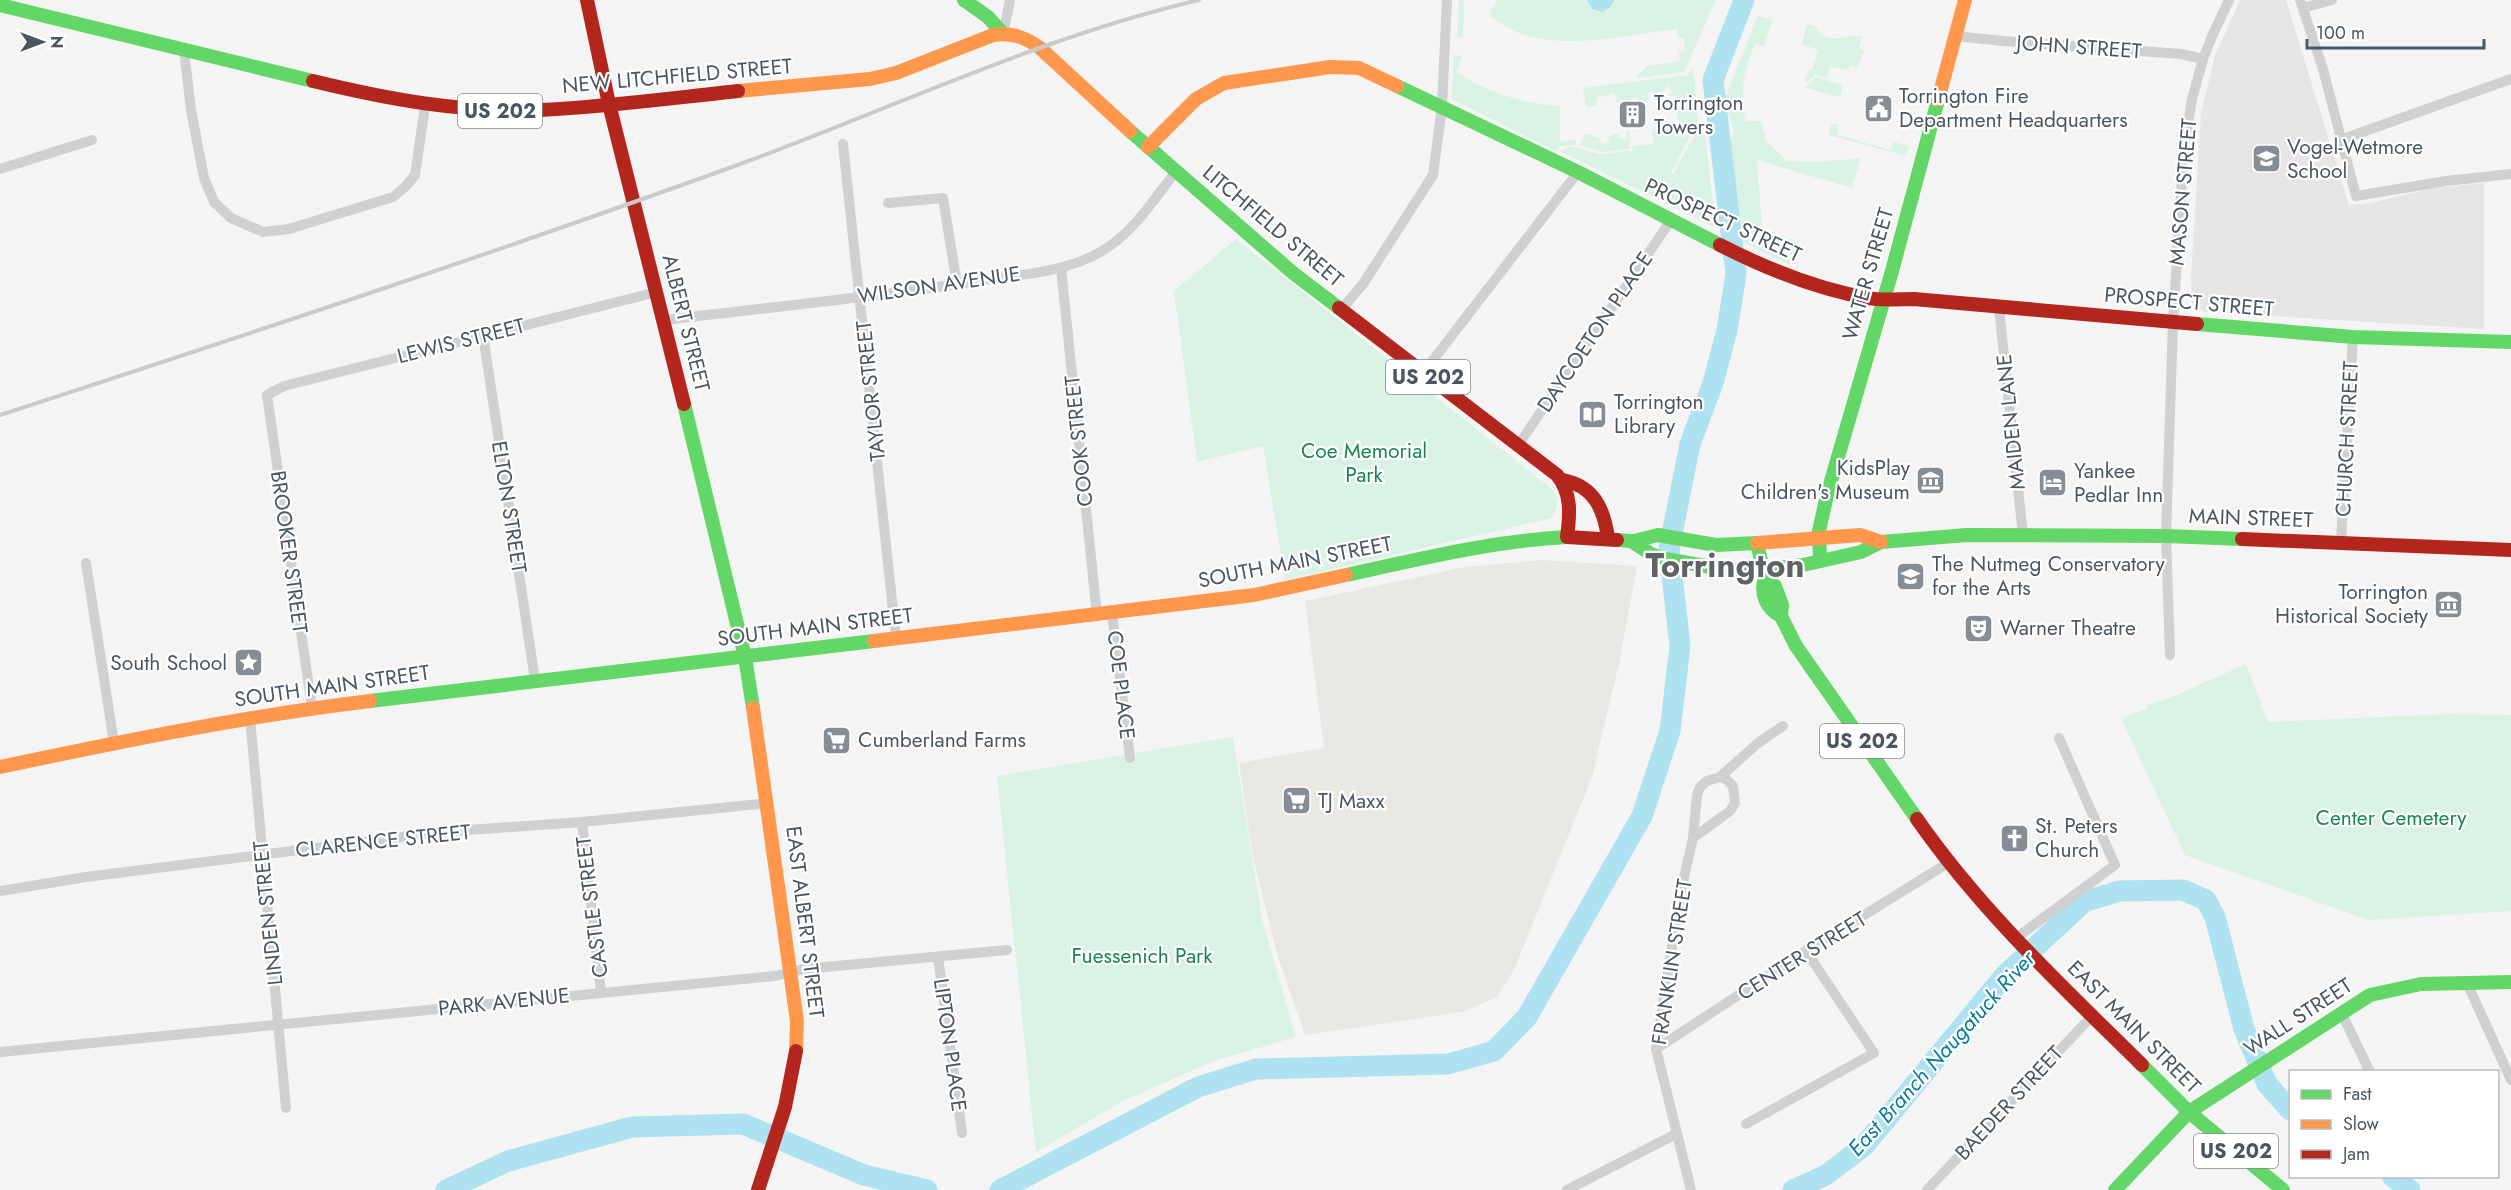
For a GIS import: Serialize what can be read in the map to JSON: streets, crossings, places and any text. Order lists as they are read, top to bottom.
{
  "streets": {
    "main road": [
      "NEW LITCHFIELD STREET",
      "US 202",
      "PROSPECT STREET",
      "LITCHFIELD STREET",
      "WATER STREET",
      "ALBERT STREET",
      "MAIN STREET",
      "SOUTH MAIN STREET",
      "EAST ALBERT STREET",
      "WALL STREET",
      "EAST MAIN STREET"
    ],
    "street": [
      "JOHN STREET",
      "MASON STREET",
      "WILSON AVENUE",
      "DAYCOETON PLACE",
      "LEWIS STREET",
      "TAYLOR STREET",
      "MAIDEN LANE",
      "CHURCH STREET",
      "COOK STREET",
      "ELTON STREET",
      "BROOKER STREET",
      "COE PLACE",
      "CLARENCE STREET",
      "CASTLE STREET",
      "LINDEN STREET",
      "CENTER STREET",
      "FRANKLIN STREET",
      "PARK AVENUE",
      "LIPTON PLACE",
      "BAEDER STREET"
    ]
  },
  "crossings": [
    ["JOHN STREET", "MASON STREET"],
    ["JOHN STREET", "WATER STREET"],
    ["NEW LITCHFIELD STREET", "LITCHFIELD STREET"],
    ["NEW LITCHFIELD STREET", "ALBERT STREET"],
    ["MASON STREET", "PROSPECT STREET"],
    ["MASON STREET", "MAIN STREET"],
    ["PROSPECT STREET", "LITCHFIELD STREET"],
    ["PROSPECT STREET", "WATER STREET"],
    ["PROSPECT STREET", "DAYCOETON PLACE"],
    ["PROSPECT STREET", "MAIDEN LANE"],
    ["PROSPECT STREET", "CHURCH STREET"],
    ["LITCHFIELD STREET", "WILSON AVENUE"],
    ["LITCHFIELD STREET", "DAYCOETON PLACE"],
    ["LITCHFIELD STREET", "SOUTH MAIN STREET"],
    ["WATER STREET", "MAIN STREET"],
    ["WILSON AVENUE", "ALBERT STREET"],
    ["WILSON AVENUE", "TAYLOR STREET"],
    ["WILSON AVENUE", "COOK STREET"],
    ["ALBERT STREET", "LEWIS STREET"],
    ["ALBERT STREET", "SOUTH MAIN STREET"],
    ["ALBERT STREET", "EAST ALBERT STREET"],
    ["LEWIS STREET", "ELTON STREET"],
    ["LEWIS STREET", "BROOKER STREET"],
    ["TAYLOR STREET", "SOUTH MAIN STREET"],
    ["MAIDEN LANE", "MAIN STREET"],
    ["CHURCH STREET", "MAIN STREET"],
    ["COOK STREET", "SOUTH MAIN STREET"],
    ["ELTON STREET", "SOUTH MAIN STREET"],
    ["MAIN STREET", "SOUTH MAIN STREET"],
    ["MAIN STREET", "EAST MAIN STREET"],
    ["BROOKER STREET", "SOUTH MAIN STREET"],
    ["SOUTH MAIN STREET", "COE PLACE"],
    ["SOUTH MAIN STREET", "LINDEN STREET"],
    ["SOUTH MAIN STREET", "EAST ALBERT STREET"],
    ["CLARENCE STREET", "CASTLE STREET"],
    ["CLARENCE STREET", "LINDEN STREET"],
    ["CLARENCE STREET", "EAST ALBERT STREET"],
    ["CASTLE STREET", "PARK AVENUE"],
    ["LINDEN STREET", "PARK AVENUE"],
    ["EAST ALBERT STREET", "PARK AVENUE"],
    ["CENTER STREET", "FRANKLIN STREET"],
    ["CENTER STREET", "EAST MAIN STREET"],
    ["PARK AVENUE", "LIPTON PLACE"],
    ["WALL STREET", "EAST MAIN STREET"],
    ["EAST MAIN STREET", "BAEDER STREET"]
  ],
  "districts": ["Torrington"],
  "water": ["East Branch Naugatuck River"],
  "parks": ["Coe Memorial Park", "Center Cemetery", "Fuessenich Park"],
  "places": {
    "public building": ["Torrington Fire Department Headquarters"],
    "building": ["Torrington Towers"],
    "school or university": ["Vogel-Wetmore School", "The Nutmeg Conservatory for the Arts"],
    "library": ["Torrington Library"],
    "museum": ["KidsPlay Children's Museum", "Torrington Historical Society"],
    "hotel": ["Yankee Pedlar Inn"],
    "theatre": ["Warner Theatre"],
    "place": ["South School"],
    "supermarket": ["Cumberland Farms", "TJ Maxx"],
    "church": ["St. Peters Church"]
  },
  "legend": ["Fast", "Slow", "Jam"],
  "scale_bar": "100 m",
  "north": "right"
}
